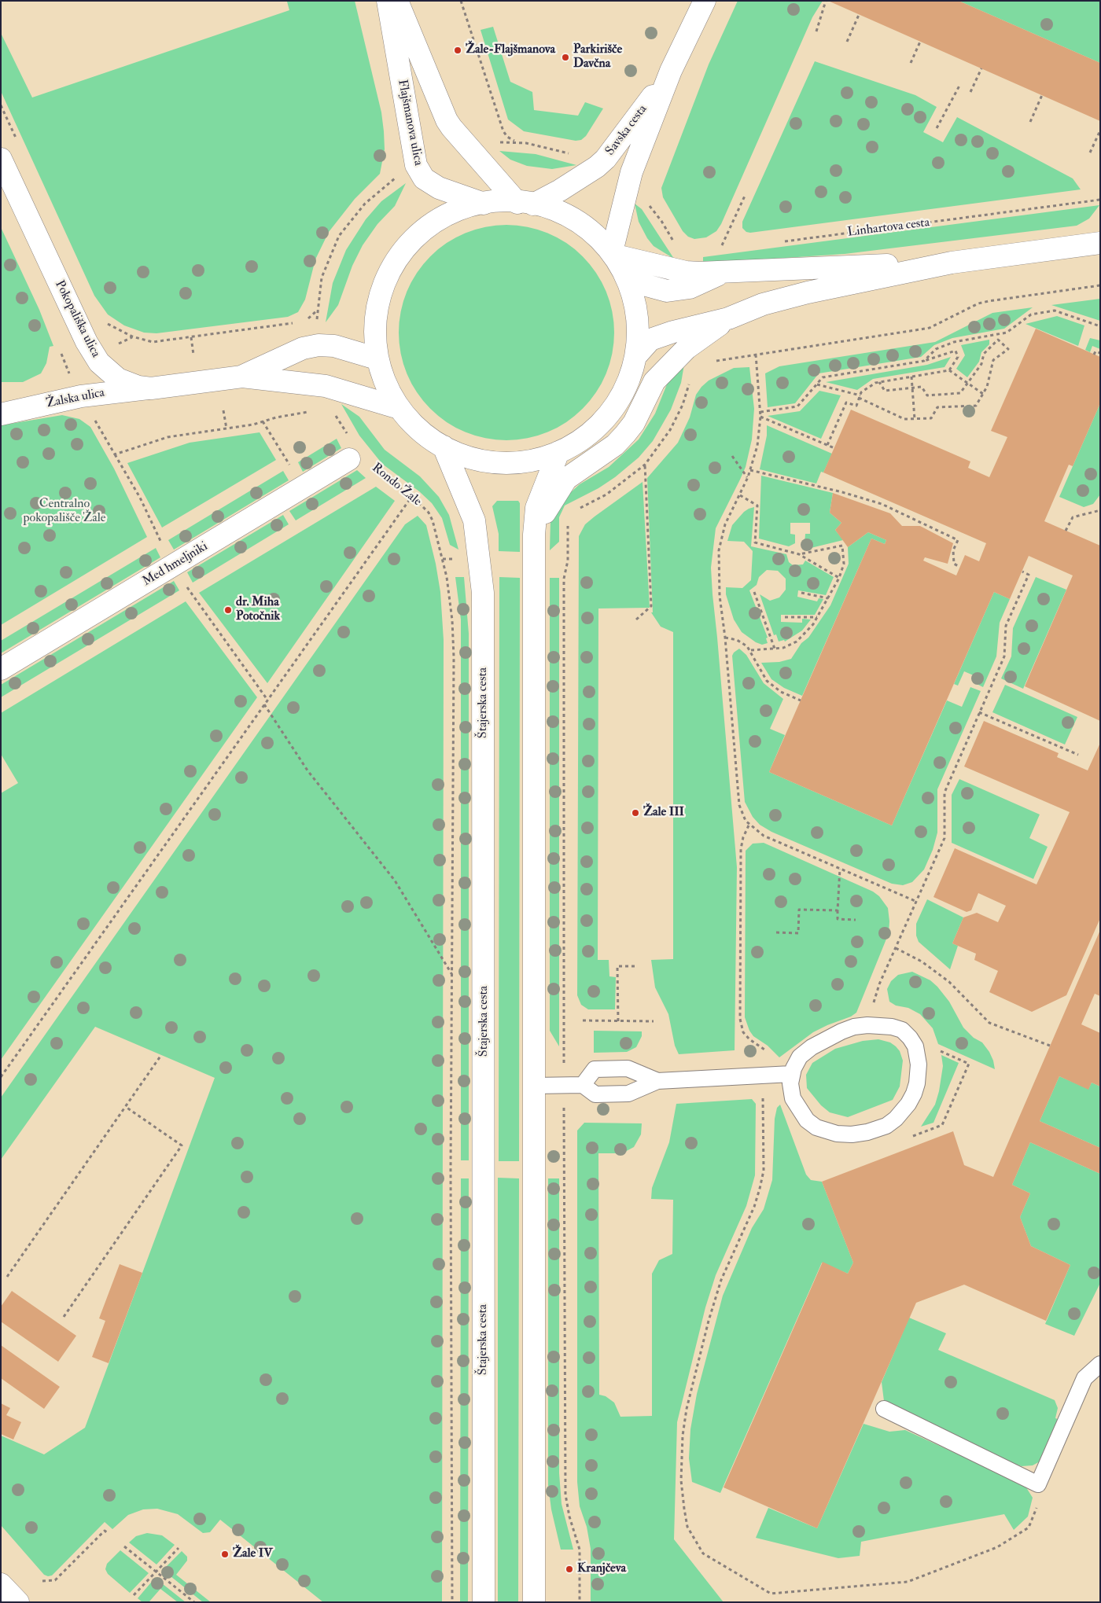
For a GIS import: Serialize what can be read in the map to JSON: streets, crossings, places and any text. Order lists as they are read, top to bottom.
{
  "streets": {
    "main road": [
      "Flajšmanova ulica",
      "Savska cesta",
      "Pokopališka ulica",
      "Žalska ulica",
      "Med hmeljniki",
      "Štajerska cesta"
    ],
    "path": ["Linhartova cesta", "Rondo Žale"]
  },
  "crossings": [
    ["Flajšmanova ulica", "Savska cesta"],
    ["Pokopališka ulica", "Žalska ulica"]
  ],
  "parks": ["Centralno pokopališče Žale"],
  "places": [
    "Žale-Flajšmanova",
    "Parkirišče Davčna",
    "dr. Miha Potočnik",
    "Žale III",
    "Žale IV",
    "Kranjčeva"
  ]
}
